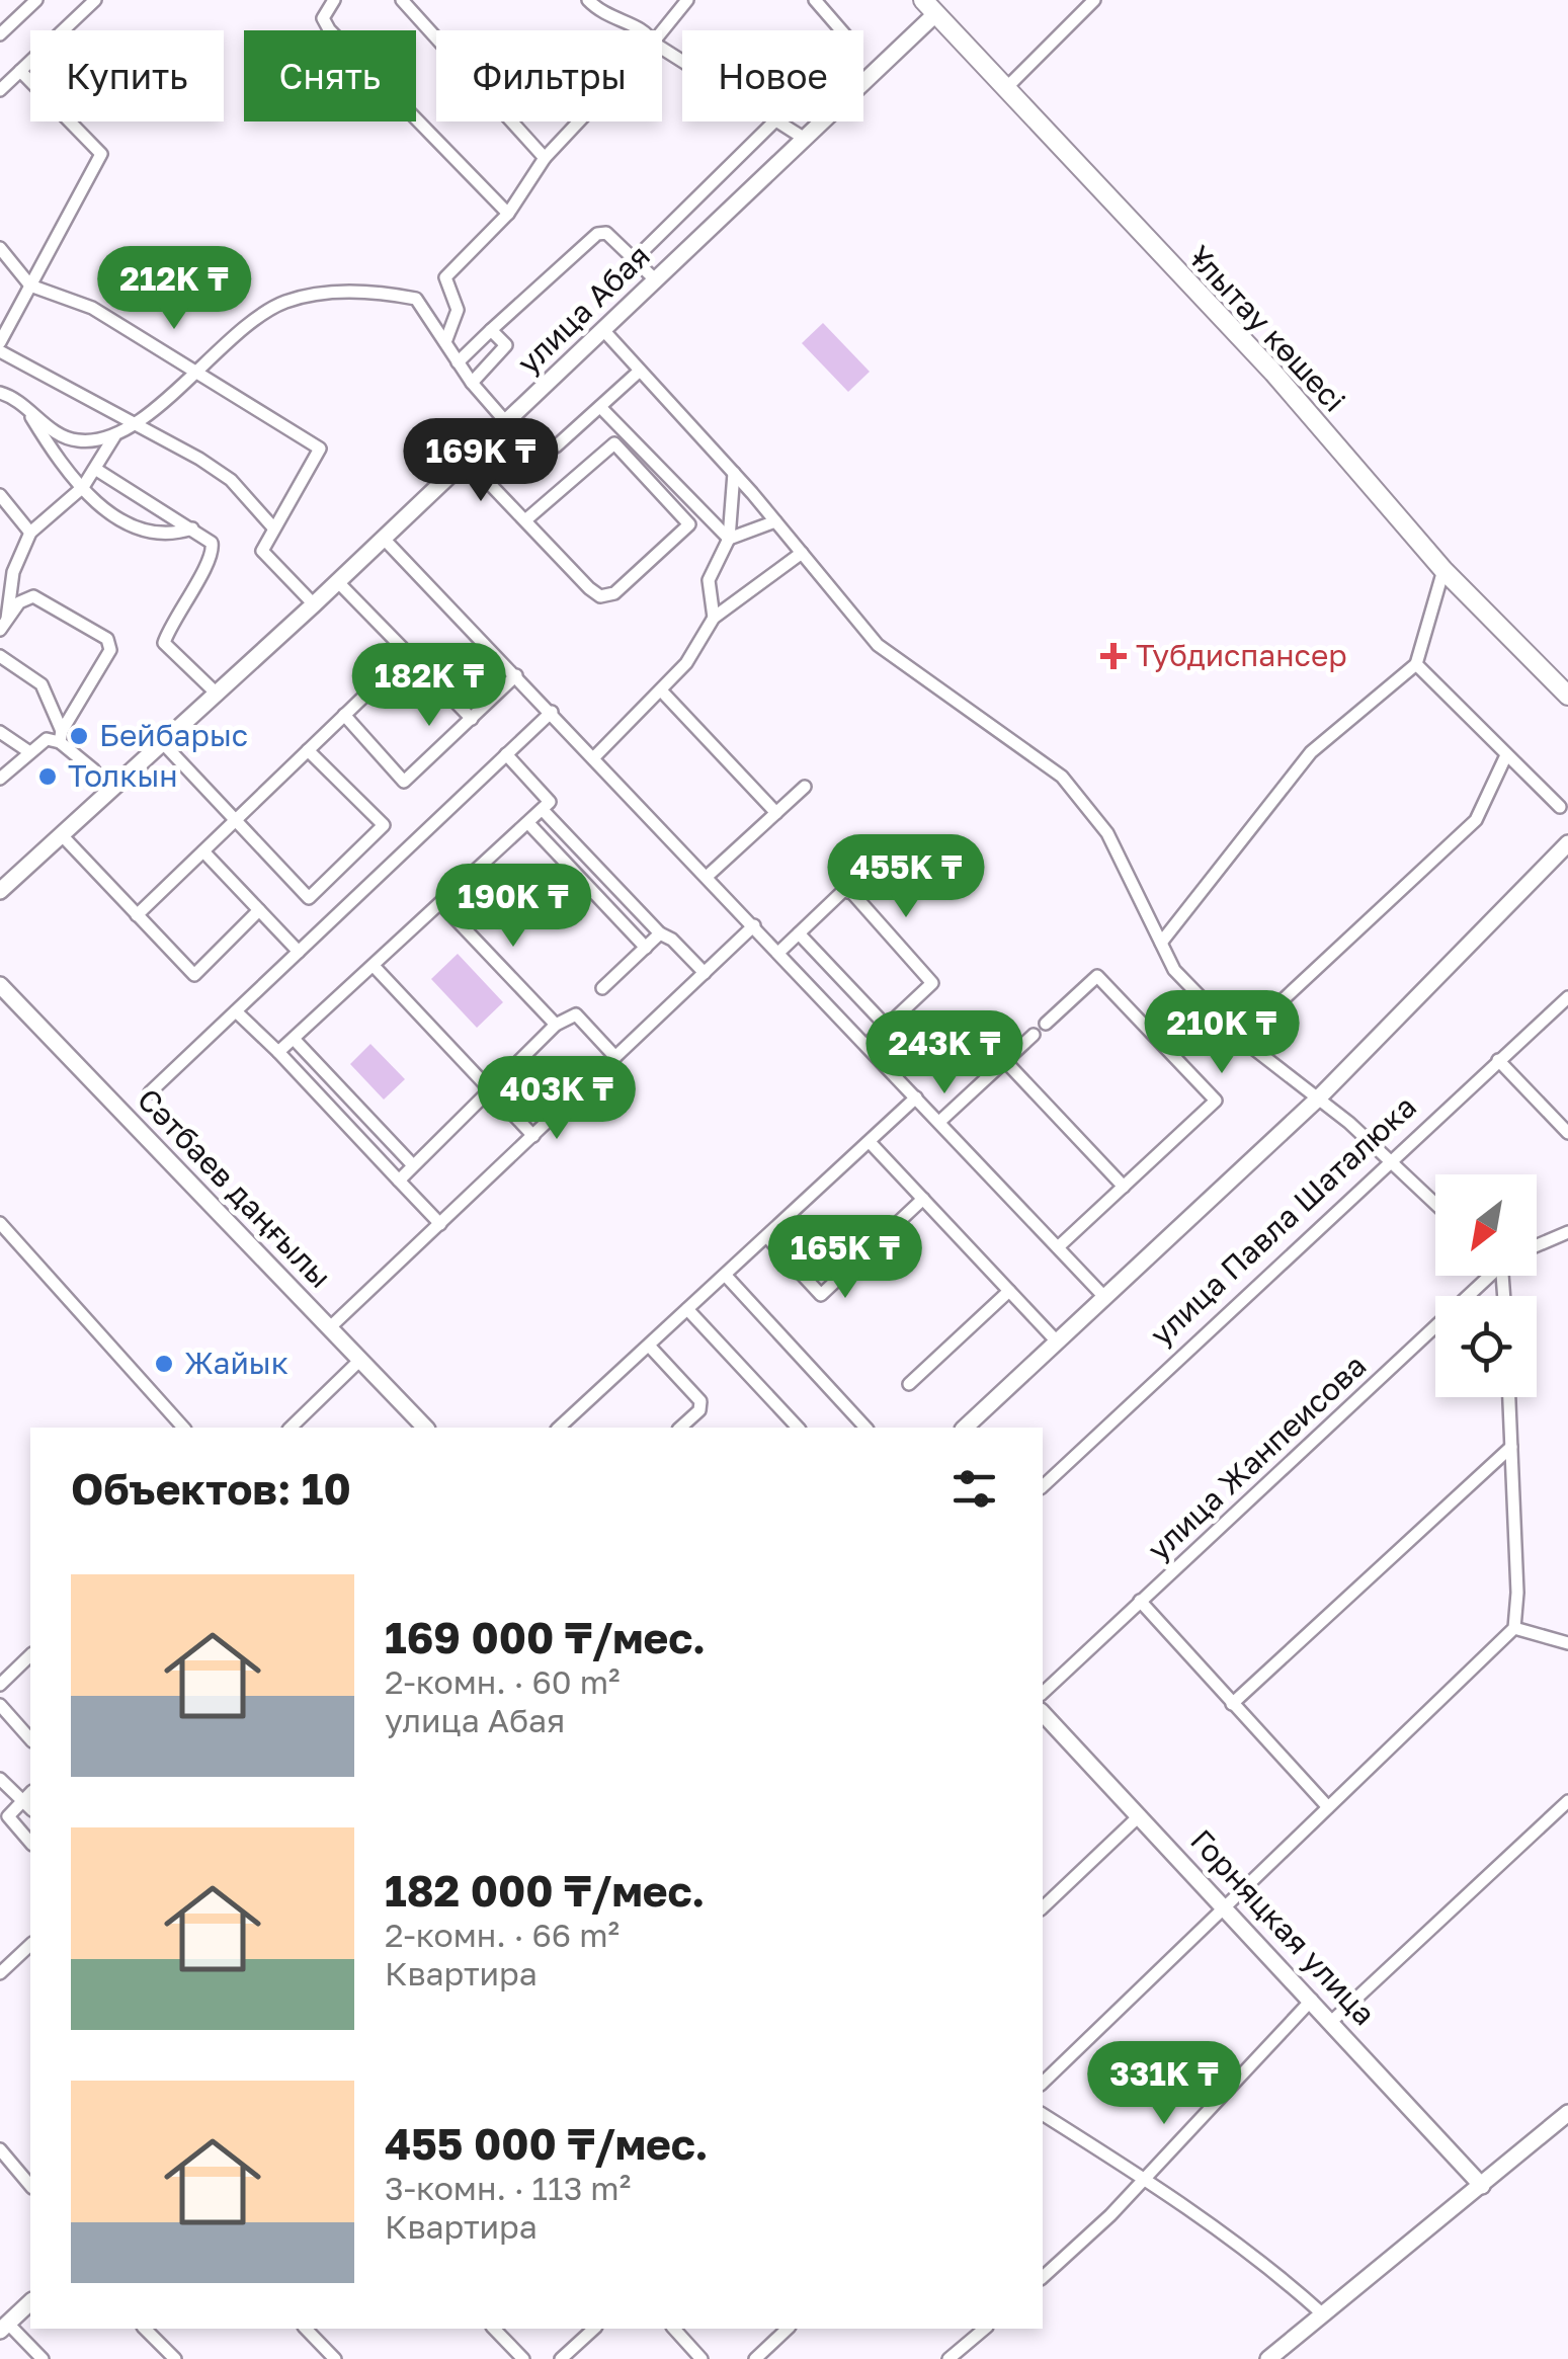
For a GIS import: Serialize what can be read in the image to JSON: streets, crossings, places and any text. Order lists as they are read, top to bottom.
{
  "streets": {
    "main road": ["Ұлытау көшесі"],
    "street": [
      "улица Абая",
      "Сәтбаев даңғылы",
      "улица Павла Шаталюка",
      "улица Жанпеисова",
      "Горняцкая улица"
    ]
  },
  "crossings": [
    ["улица Абая", "Ұлытау көшесі"]
  ],
  "places": {
    "health": ["Тубдиспансер"],
    "other": ["Бейбарыс", "Толкын", "Жайык"]
  },
  "north": "bottom left",
  "page": {
    "chip": [
      "Купить",
      "Снять",
      "Фильтры",
      "Новое"
    ],
    "price": [
      "212K ₸",
      "169K ₸",
      "182K ₸",
      "455K ₸",
      "190K ₸",
      "210K ₸",
      "243K ₸",
      "403K ₸",
      "165K ₸",
      "331K ₸"
    ],
    "heading": "Объектов: 10",
    "list": [
      {
        "name": "169 000 ₸/мес.",
        "note": "2-комн. · 60 m² · улица Абая"
      },
      {
        "name": "182 000 ₸/мес.",
        "note": "2-комн. · 66 m² · Квартира"
      },
      {
        "name": "455 000 ₸/мес.",
        "note": "3-комн. · 113 m² · Квартира"
      }
    ]
  }
}
